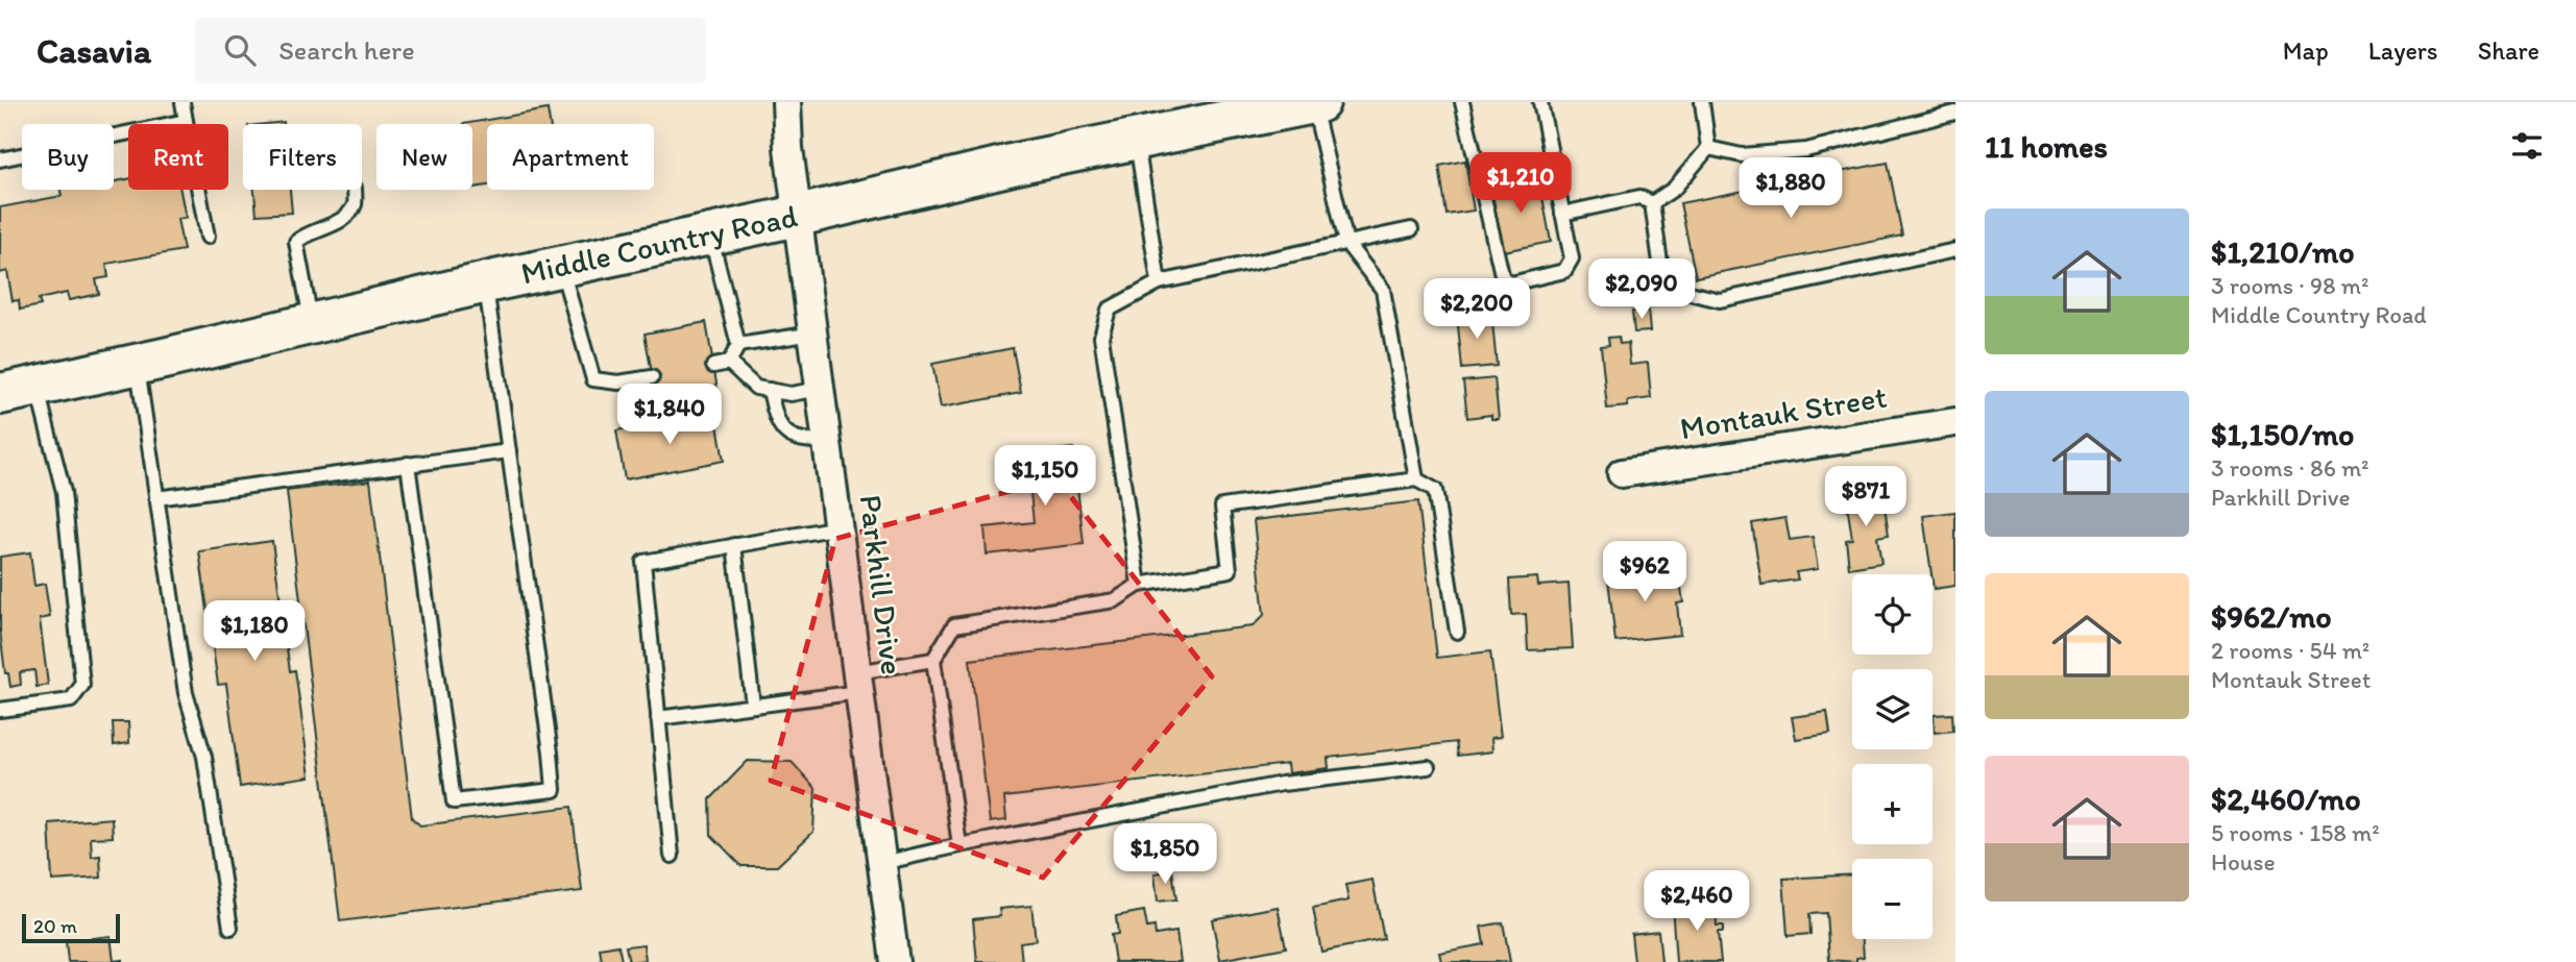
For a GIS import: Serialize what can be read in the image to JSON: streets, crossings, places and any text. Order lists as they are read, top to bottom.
{
  "streets": {
    "main road": ["Middle Country Road"],
    "street": ["Montauk Street", "Parkhill Drive"]
  },
  "crossings": [
    ["Middle Country Road", "Parkhill Drive"]
  ],
  "scale_bar": "20 m",
  "page": {
    "header": "Casavia",
    "search": "Search here",
    "nav": ["Map", "Layers", "Share"],
    "heading": "11 homes",
    "chip": [
      "Buy",
      "Rent",
      "Filters",
      "New",
      "Apartment"
    ],
    "price": [
      "$1,210",
      "$1,880",
      "$2,090",
      "$2,200",
      "$1,840",
      "$1,150",
      "$871",
      "$962",
      "$1,180",
      "$1,850",
      "$2,460"
    ],
    "list": [
      {
        "name": "$1,210/mo",
        "note": "3 rooms · 98 m² · Middle Country Road"
      },
      {
        "name": "$1,150/mo",
        "note": "3 rooms · 86 m² · Parkhill Drive"
      },
      {
        "name": "$962/mo",
        "note": "2 rooms · 54 m² · Montauk Street"
      },
      {
        "name": "$2,460/mo",
        "note": "5 rooms · 158 m² · House"
      }
    ],
    "map_buttons": ["+", "−"],
    "scale": "20 m"
  }
}
